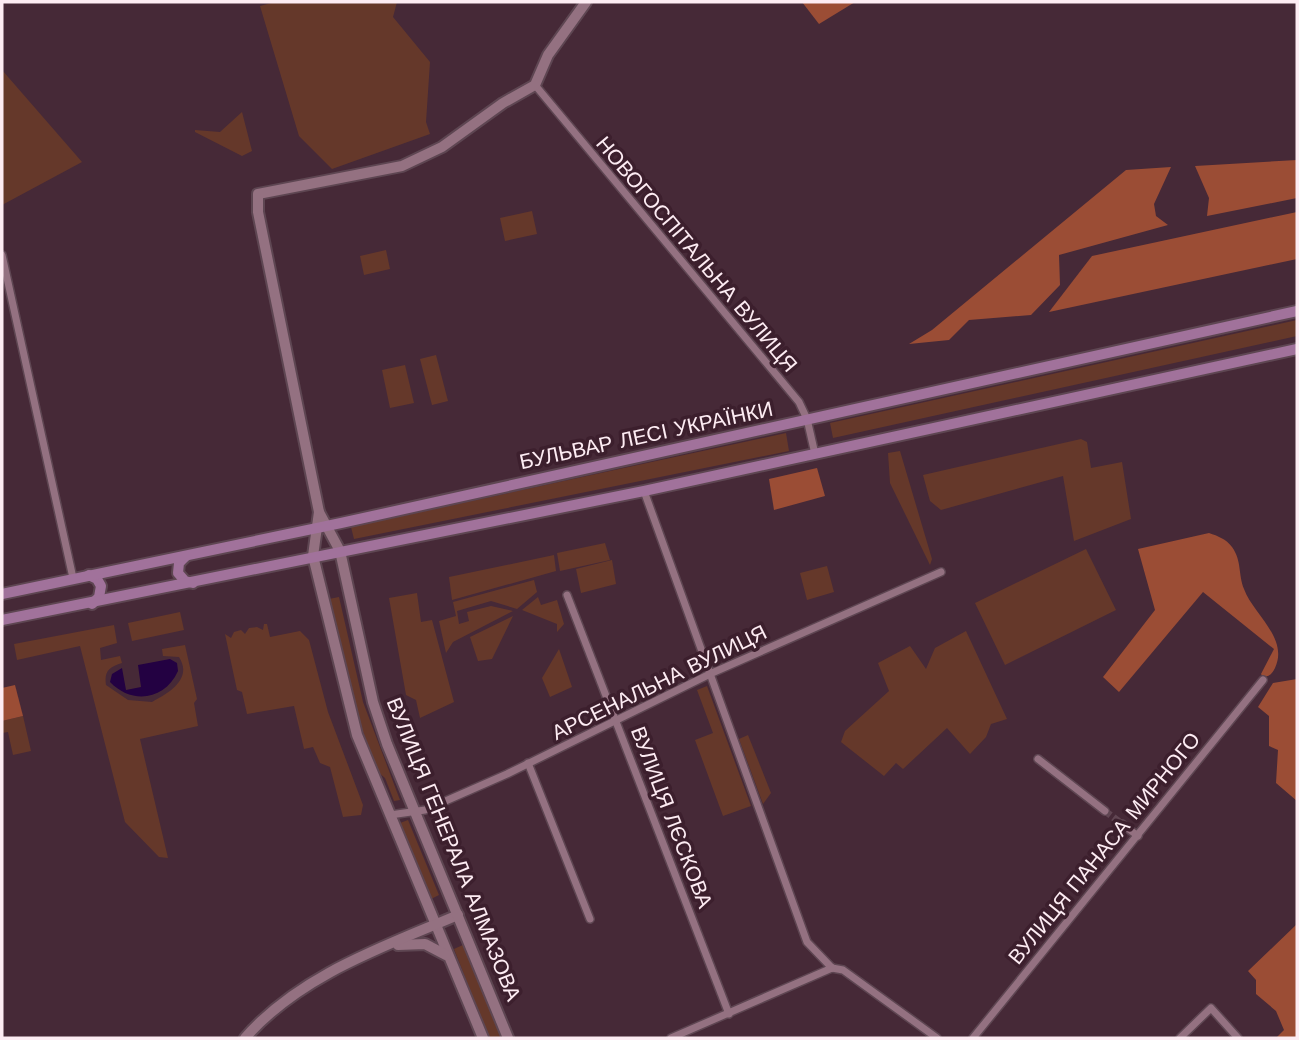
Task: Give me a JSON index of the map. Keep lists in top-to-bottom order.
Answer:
{
  "streets": {
    "main road": ["БУЛЬВАР ЛЕСІ УКРАЇНКИ", "ВУЛИЦЯ ГЕНЕРАЛА АЛМАЗОВА"],
    "street": [
      "НОВОГОСПІТАЛЬНА ВУЛИЦЯ",
      "АРСЕНАЛЬНА ВУЛИЦЯ",
      "ВУЛИЦЯ ЛЄСКОВА",
      "ВУЛИЦЯ ПАНАСА МИРНОГО"
    ]
  },
  "crossings": [
    ["НОВОГОСПІТАЛЬНА ВУЛИЦЯ", "БУЛЬВАР ЛЕСІ УКРАЇНКИ"],
    ["БУЛЬВАР ЛЕСІ УКРАЇНКИ", "ВУЛИЦЯ ГЕНЕРАЛА АЛМАЗОВА"],
    ["АРСЕНАЛЬНА ВУЛИЦЯ", "ВУЛИЦЯ ЛЄСКОВА"],
    ["АРСЕНАЛЬНА ВУЛИЦЯ", "ВУЛИЦЯ ГЕНЕРАЛА АЛМАЗОВА"]
  ]
}
